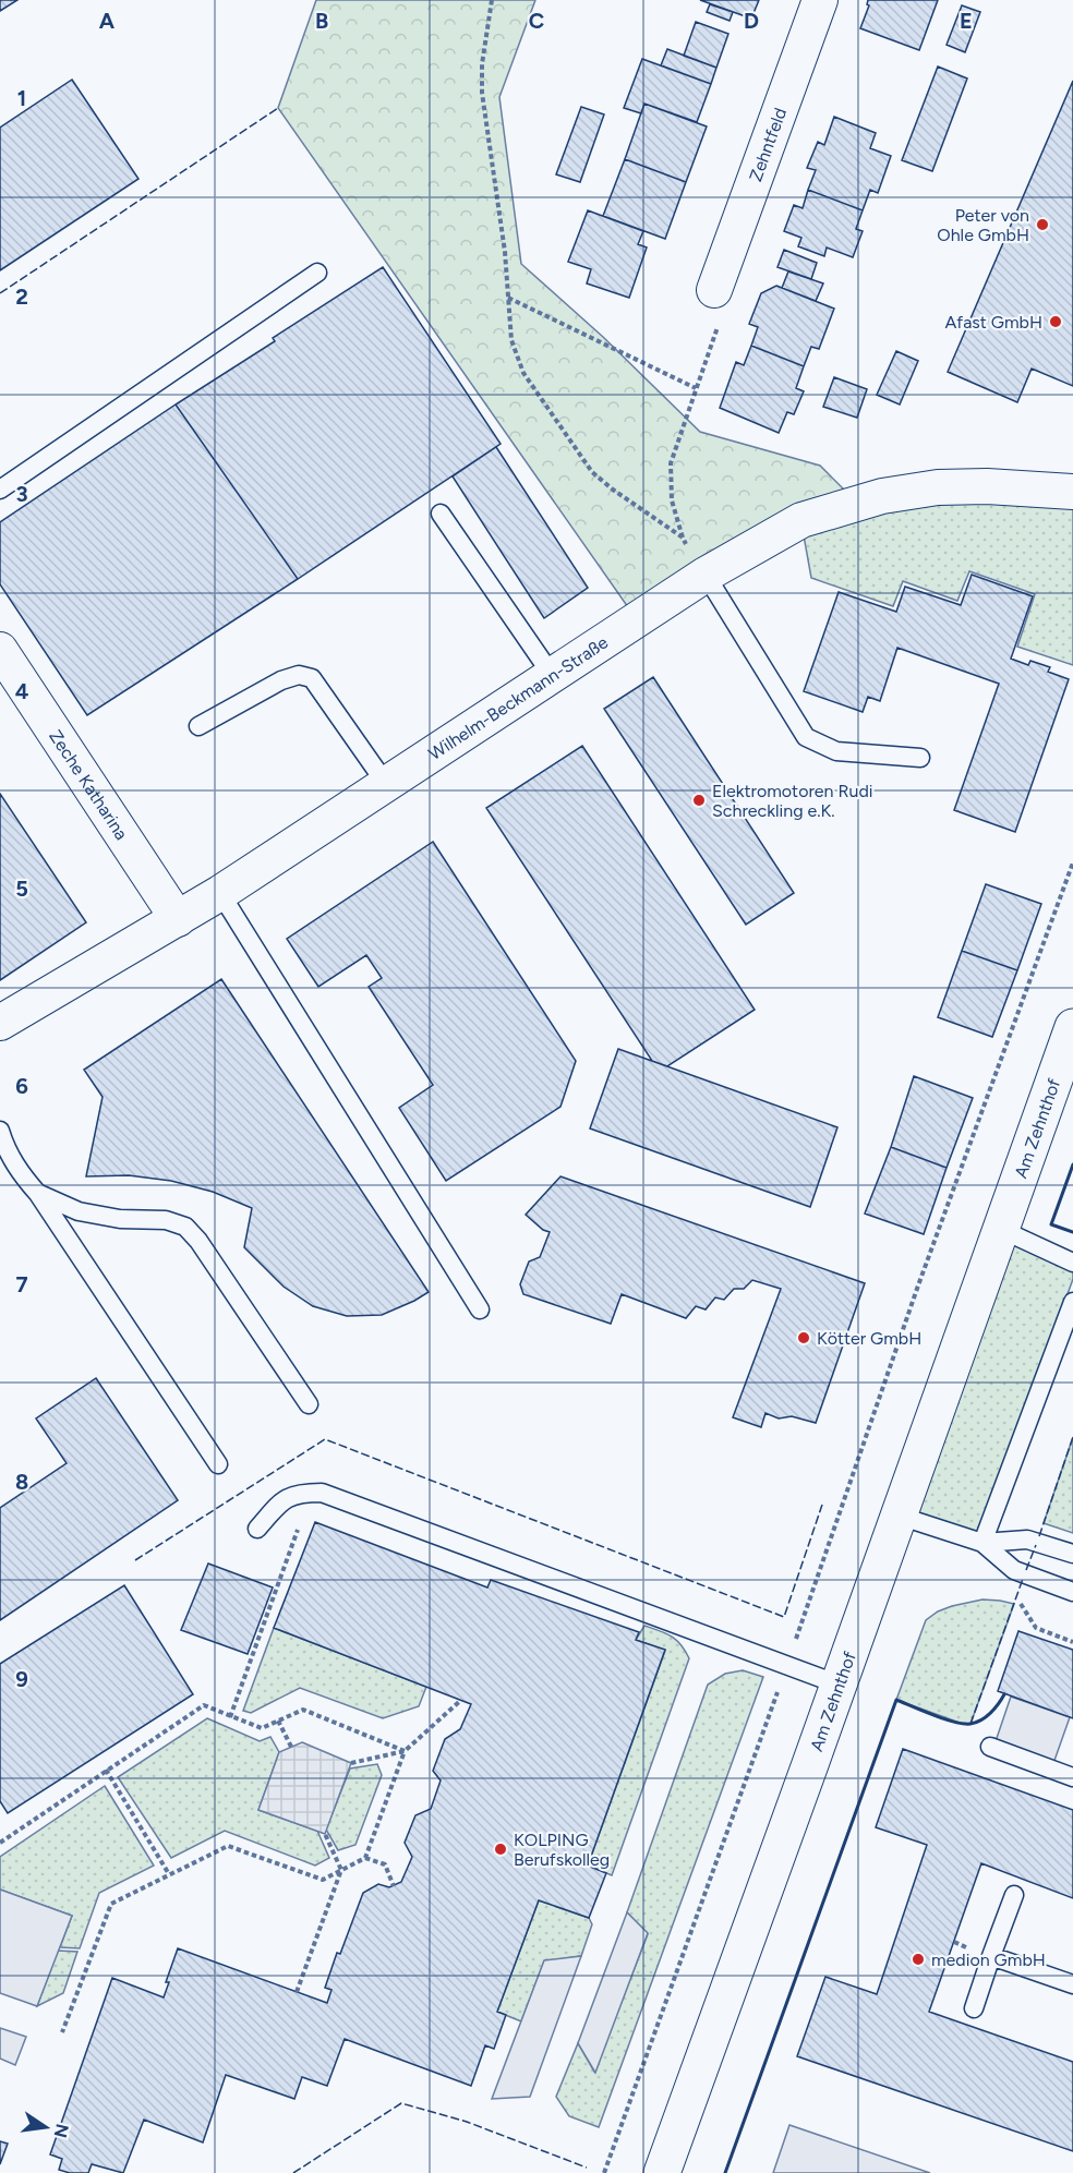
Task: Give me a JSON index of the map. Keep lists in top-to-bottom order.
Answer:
{
  "streets": {
    "main road": ["Am Zehnthof"],
    "street": ["Zehntfeld", "Wilhelm-Beckmann-Straße", "Zeche Katharina"]
  },
  "crossings": [
    ["Wilhelm-Beckmann-Straße", "Zeche Katharina"]
  ],
  "places": [
    "Peter von Ohle GmbH",
    "Afast GmbH",
    "Elektromotoren Rudi Schreckling e.K.",
    "Kötter GmbH",
    "KOLPING Berufskolleg",
    "medion GmbH"
  ],
  "north": "right",
  "grid": {
    "columns": [
      "A",
      "B",
      "C",
      "D",
      "E"
    ],
    "rows": [
      "1",
      "2",
      "3",
      "4",
      "5",
      "6",
      "7",
      "8",
      "9"
    ]
  }
}
